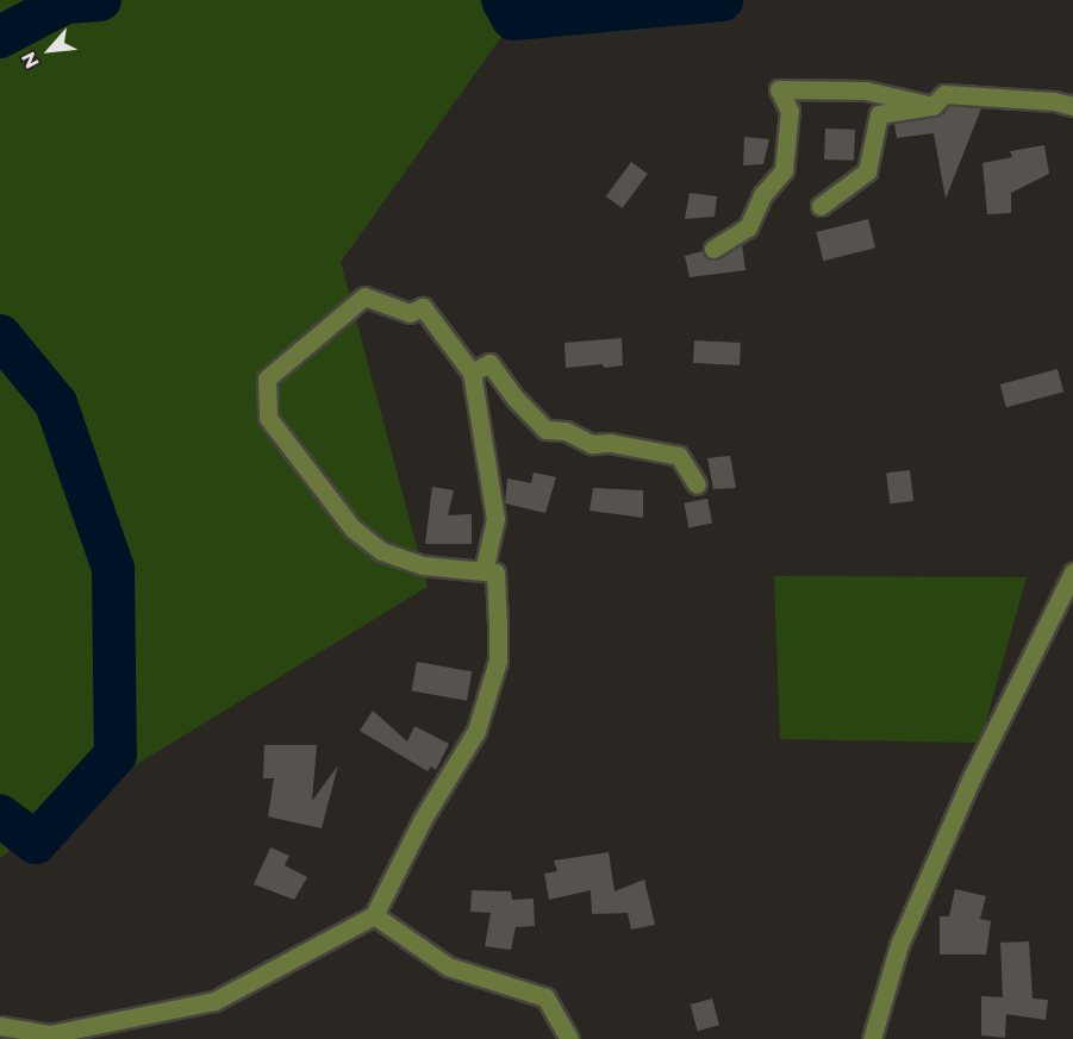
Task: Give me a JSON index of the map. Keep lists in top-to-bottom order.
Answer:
{
  "north": "bottom left"
}
